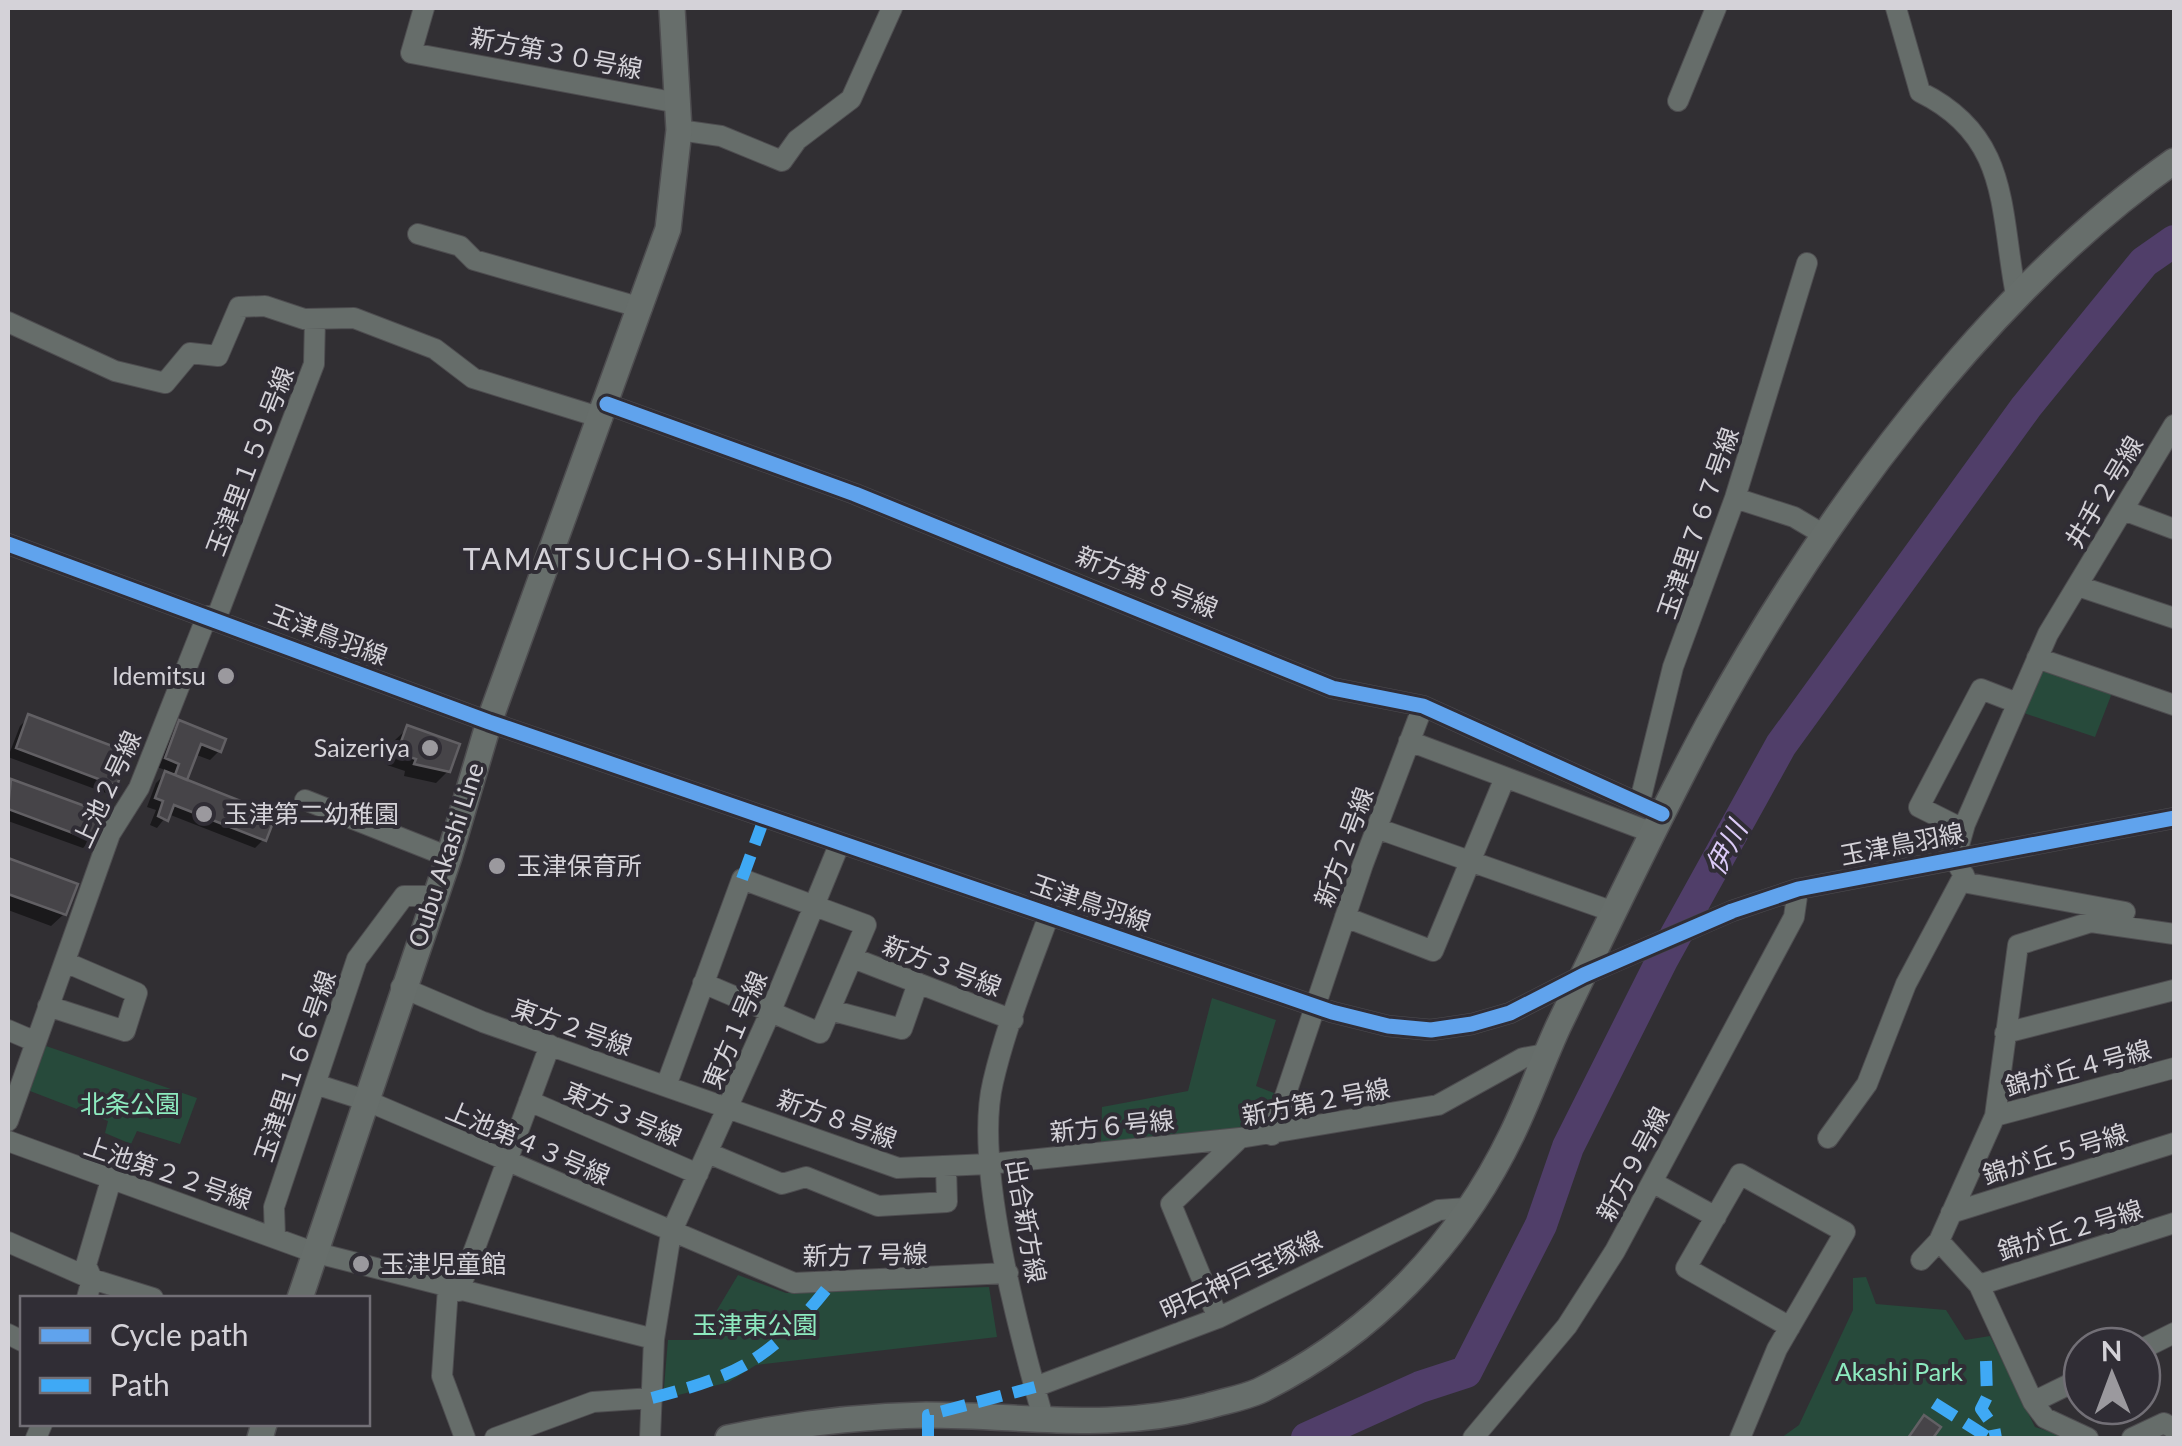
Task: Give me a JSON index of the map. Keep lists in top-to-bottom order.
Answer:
{
  "streets": {
    "main road": ["Oubu Akashi Line"],
    "street": [
      "新方第３０号線",
      "玉津里１５９号線",
      "井手２号線",
      "玉津里７６７号線",
      "新方第８号線",
      "玉津鳥羽線",
      "上池２号線",
      "新方２号線",
      "新方３号線",
      "東方２号線",
      "東方１号線",
      "玉津里１６６号線",
      "錦が丘４号線",
      "新方第２号線",
      "東方３号線",
      "新方８号線",
      "新方６号線",
      "上池第４３号線",
      "錦が丘５号線",
      "新方９号線",
      "上池第２２号線",
      "出合新方線",
      "錦が丘２号線",
      "新方７号線",
      "明石神戸宝塚線"
    ]
  },
  "crossings": [
    ["新方第３０号線", "Oubu Akashi Line"],
    ["玉津里１５９号線", "新方第８号線"],
    ["玉津里１５９号線", "玉津鳥羽線"],
    ["玉津里１５９号線", "上池２号線"],
    ["井手２号線", "玉津鳥羽線"],
    ["玉津里７６７号線", "新方第８号線"],
    ["新方第８号線", "新方２号線"],
    ["新方第８号線", "Oubu Akashi Line"],
    ["玉津鳥羽線", "上池２号線"],
    ["玉津鳥羽線", "新方２号線"],
    ["玉津鳥羽線", "Oubu Akashi Line"],
    ["玉津鳥羽線", "東方１号線"],
    ["玉津鳥羽線", "新方９号線"],
    ["玉津鳥羽線", "出合新方線"],
    ["新方２号線", "新方第２号線"],
    ["Oubu Akashi Line", "東方２号線"],
    ["Oubu Akashi Line", "玉津里１６６号線"],
    ["Oubu Akashi Line", "上池第４３号線"],
    ["Oubu Akashi Line", "上池第２２号線"],
    ["新方３号線", "出合新方線"],
    ["東方２号線", "東方１号線"],
    ["東方２号線", "新方８号線"],
    ["東方１号線", "東方３号線"],
    ["東方１号線", "新方８号線"],
    ["東方１号線", "上池第４３号線"],
    ["東方１号線", "上池第２２号線"],
    ["東方１号線", "新方７号線"],
    ["玉津里１６６号線", "上池第４３号線"],
    ["玉津里１６６号線", "上池第２２号線"],
    ["新方第２号線", "新方６号線"],
    ["新方第２号線", "明石神戸宝塚線"],
    ["新方８号線", "新方６号線"],
    ["新方８号線", "出合新方線"],
    ["新方６号線", "出合新方線"],
    ["上池第４３号線", "新方７号線"],
    ["出合新方線", "新方７号線"],
    ["出合新方線", "明石神戸宝塚線"]
  ],
  "districts": ["TAMATSUCHO-SHINBO"],
  "water": ["伊川"],
  "parks": ["北条公園", "玉津東公園", "Akashi Park"],
  "places": [
    "Idemitsu",
    "Saizeriya",
    "玉津第二幼稚園",
    "玉津保育所",
    "玉津児童館"
  ],
  "legend": ["Cycle path", "Path"],
  "north": "top"
}
